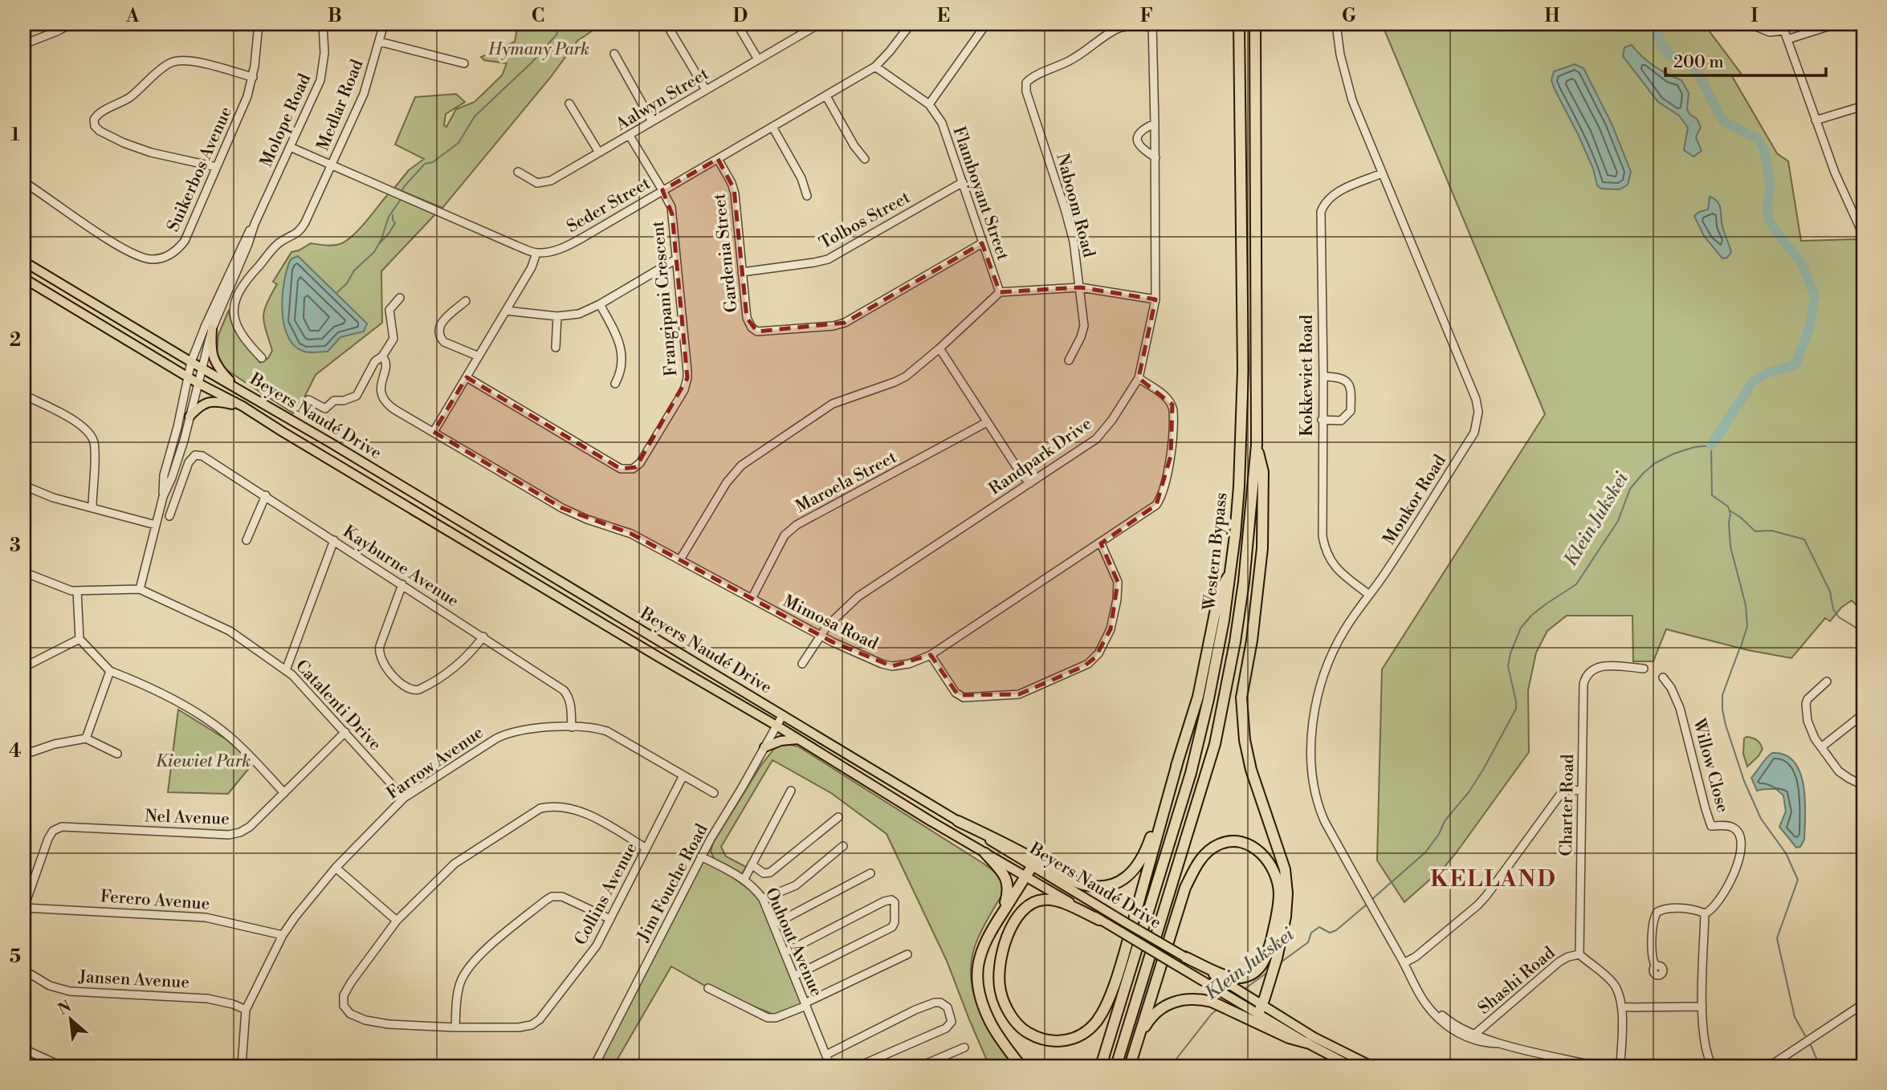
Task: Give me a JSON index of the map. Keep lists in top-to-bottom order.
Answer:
{
  "streets": {
    "highway": ["Western Bypass"],
    "main road": ["Beyers Naudé Drive"],
    "street": [
      "Aalwyn Street",
      "Medlar Road",
      "Molope Road",
      "Suikerbos Avenue",
      "Flamboyant Street",
      "Seder Street",
      "Naboom Road",
      "Tolbos Street",
      "Gardenia Street",
      "Frangipani Crescent",
      "Kokkewiet Road",
      "Randpark Drive",
      "Maroela Street",
      "Monkor Road",
      "Kayburne Avenue",
      "Mimosa Road",
      "Catalenti Drive",
      "Farrow Avenue",
      "Willow Close",
      "Charter Road",
      "Nel Avenue",
      "Jim Fouche Road",
      "Collins Avenue",
      "Ferero Avenue",
      "Ouhout Avenue",
      "Jansen Avenue",
      "Shashi Road"
    ]
  },
  "crossings": [
    ["Aalwyn Street", "Frangipani Crescent"],
    ["Molope Road", "Beyers Naudé Drive"],
    ["Flamboyant Street", "Seder Street"],
    ["Flamboyant Street", "Tolbos Street"],
    ["Flamboyant Street", "Gardenia Street"],
    ["Seder Street", "Gardenia Street"],
    ["Seder Street", "Frangipani Crescent"],
    ["Naboom Road", "Randpark Drive"],
    ["Tolbos Street", "Gardenia Street"],
    ["Kokkewiet Road", "Monkor Road"],
    ["Beyers Naudé Drive", "Jim Fouche Road"],
    ["Randpark Drive", "Mimosa Road"],
    ["Maroela Street", "Mimosa Road"],
    ["Monkor Road", "Shashi Road"],
    ["Kayburne Avenue", "Farrow Avenue"],
    ["Catalenti Drive", "Farrow Avenue"],
    ["Catalenti Drive", "Nel Avenue"],
    ["Farrow Avenue", "Collins Avenue"],
    ["Farrow Avenue", "Ferero Avenue"],
    ["Farrow Avenue", "Jansen Avenue"],
    ["Charter Road", "Shashi Road"],
    ["Nel Avenue", "Ferero Avenue"],
    ["Jim Fouche Road", "Ouhout Avenue"]
  ],
  "districts": ["KELLAND"],
  "water": ["Klein Jukskei"],
  "parks": ["Hymany Park", "Kiewiet Park"],
  "scale_bar": "200 m",
  "north": "top left",
  "grid": {
    "columns": [
      "A",
      "B",
      "C",
      "D",
      "E",
      "F",
      "G",
      "H",
      "I"
    ],
    "rows": [
      "1",
      "2",
      "3",
      "4",
      "5"
    ]
  }
}
